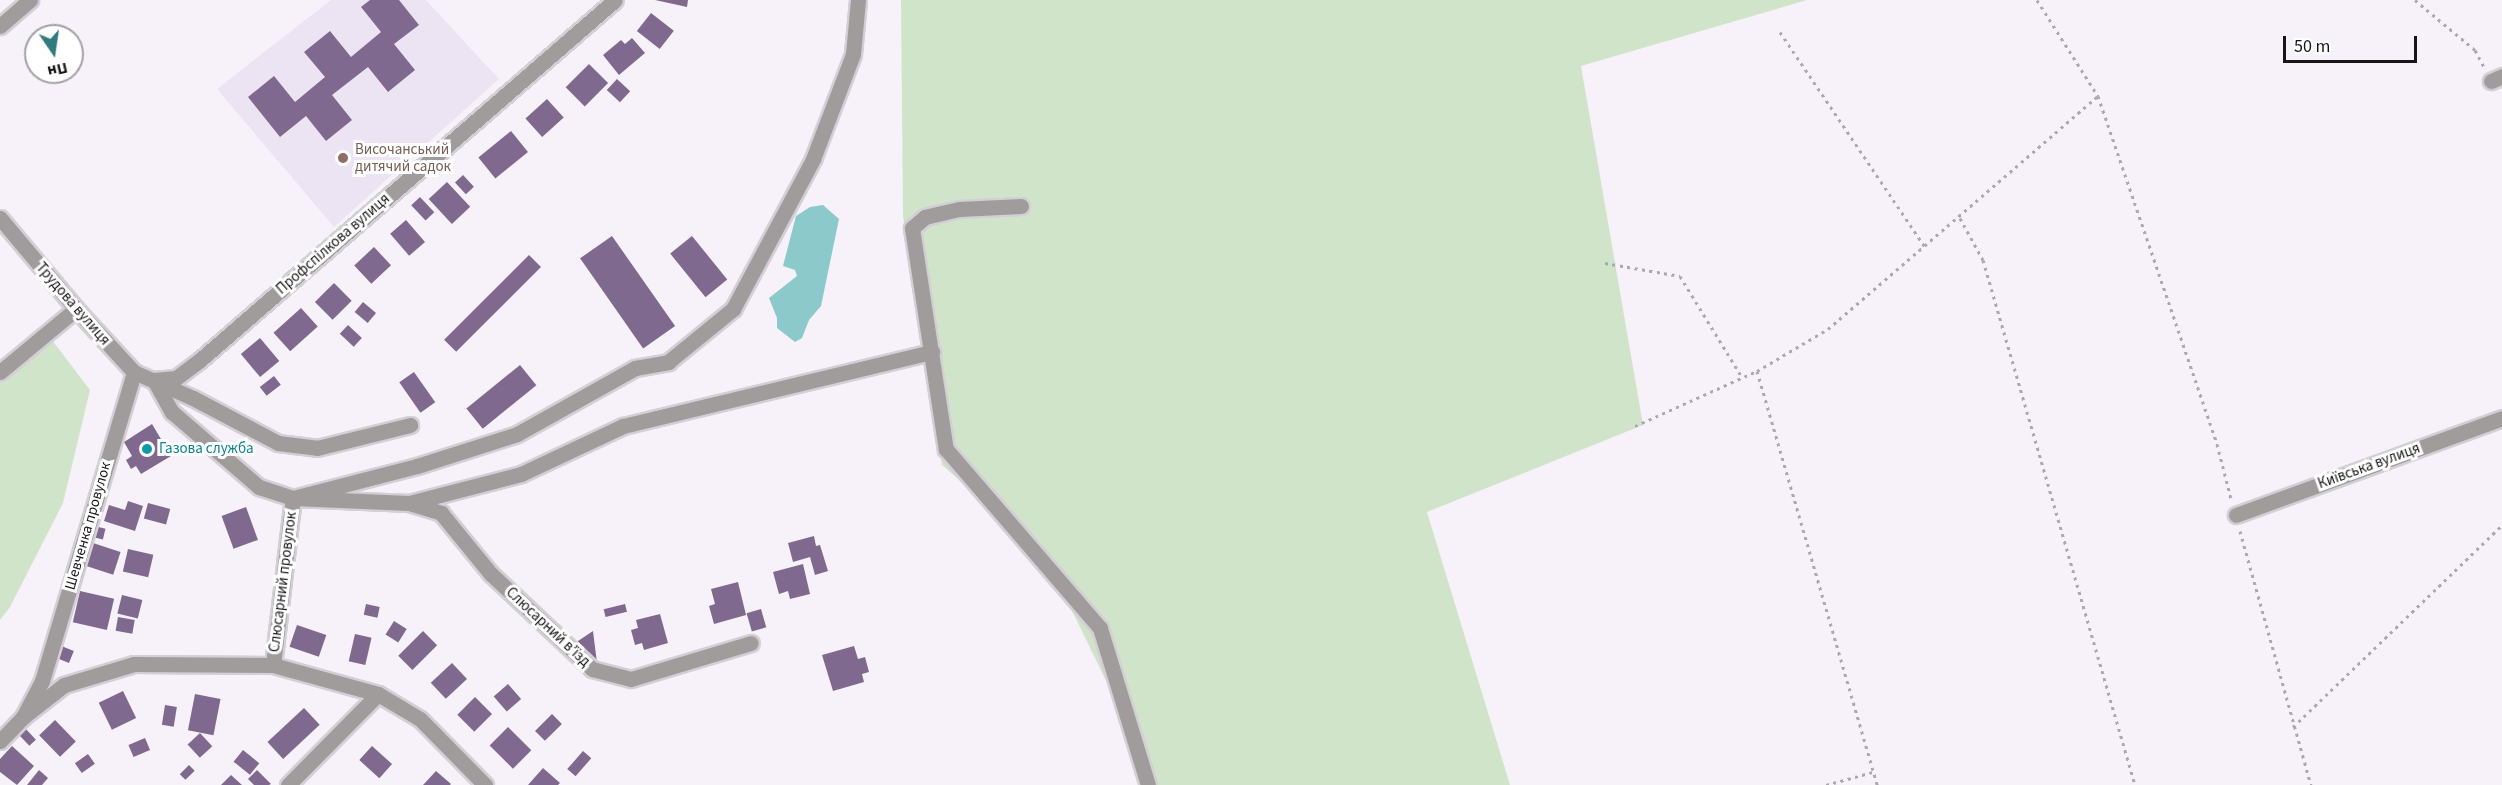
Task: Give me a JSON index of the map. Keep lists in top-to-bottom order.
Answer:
{
  "streets": {
    "street": [
      "Профспілкова вулиця",
      "Трудова вулиця",
      "Київська вулиця",
      "Шевченка провулок",
      "Слюсарний провулок",
      "Слюсарний в’їзд"
    ]
  },
  "crossings": [
    ["Профспілкова вулиця", "Трудова вулиця"],
    ["Трудова вулиця", "Шевченка провулок"],
    ["Шевченка провулок", "Слюсарний провулок"]
  ],
  "places": ["Височанський дитячий садок", "Газова служба"],
  "scale_bar": "50 m",
  "north": "bottom"
}
